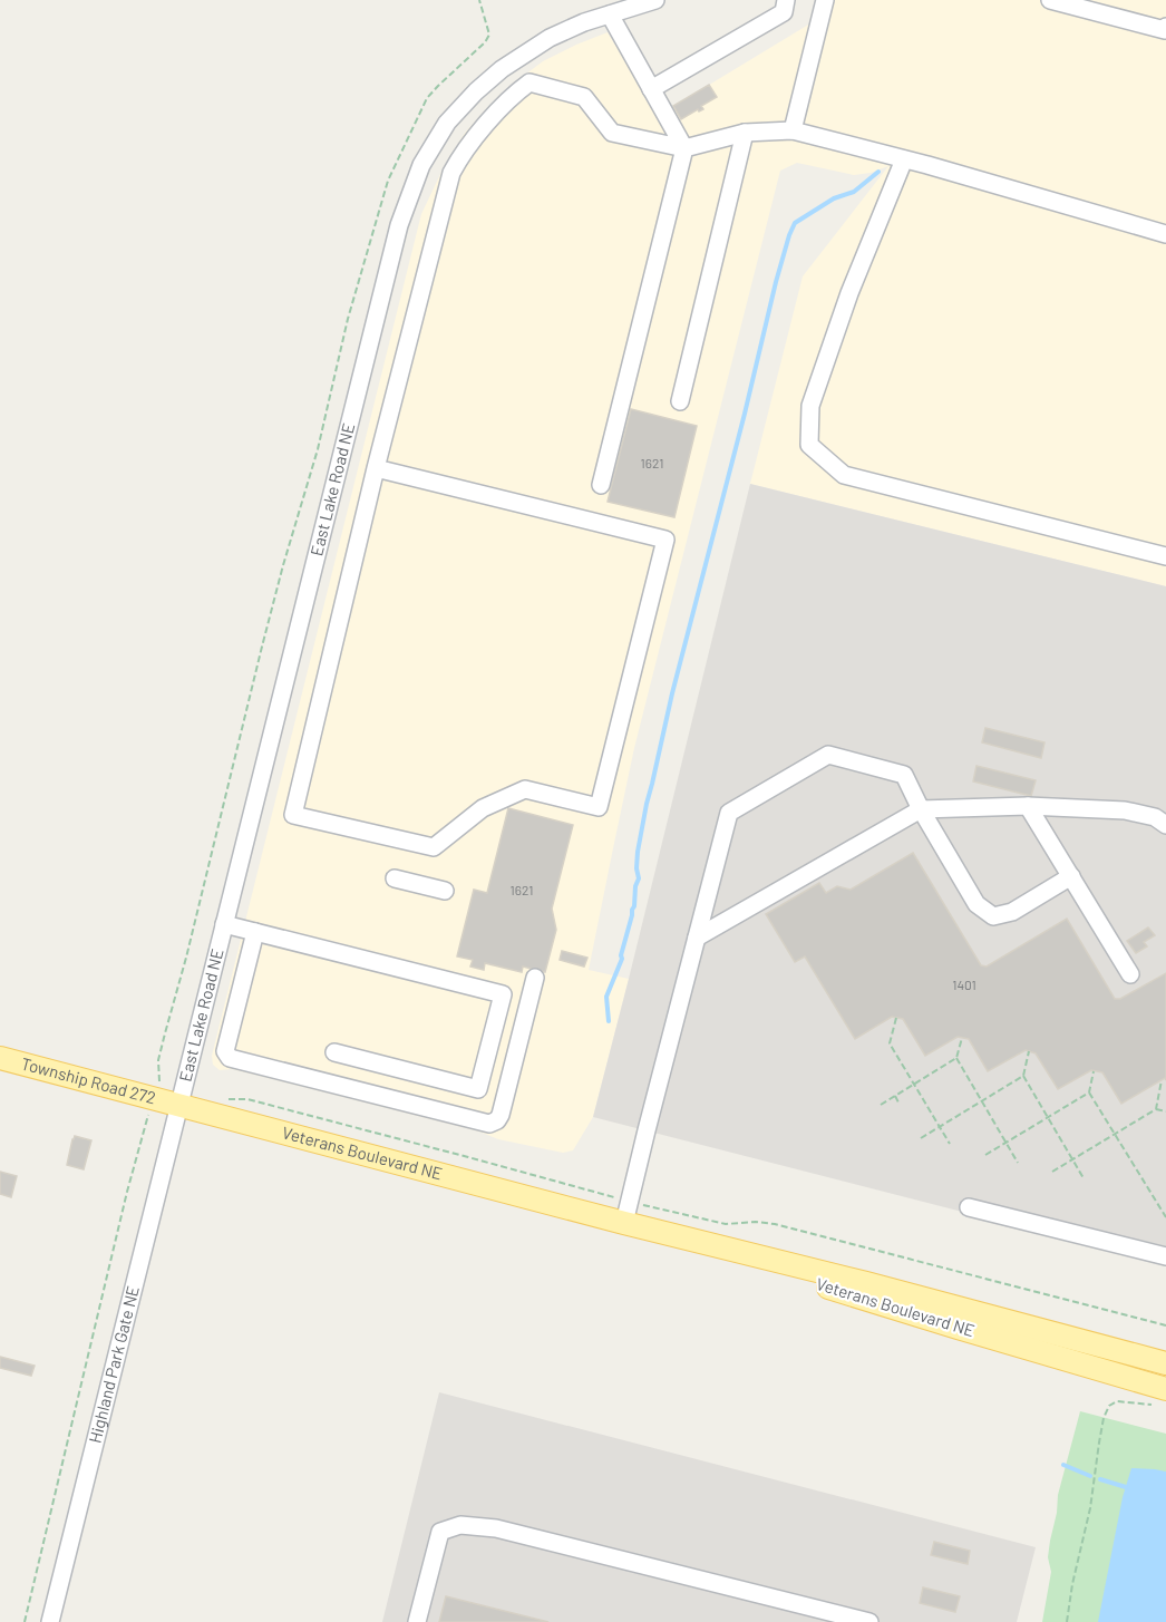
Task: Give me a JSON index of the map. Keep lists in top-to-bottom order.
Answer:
{
  "streets": {
    "main road": ["Township Road 272", "Veterans Boulevard NE"],
    "street": ["East Lake Road NE", "Highland Park Gate NE"]
  },
  "crossings": [
    ["East Lake Road NE", "Township Road 272"],
    ["East Lake Road NE", "Veterans Boulevard NE"],
    ["East Lake Road NE", "Highland Park Gate NE"],
    ["Township Road 272", "Veterans Boulevard NE"],
    ["Township Road 272", "Highland Park Gate NE"],
    ["Veterans Boulevard NE", "Highland Park Gate NE"]
  ],
  "house_numbers": ["1621", "1621", "1401"]
}
